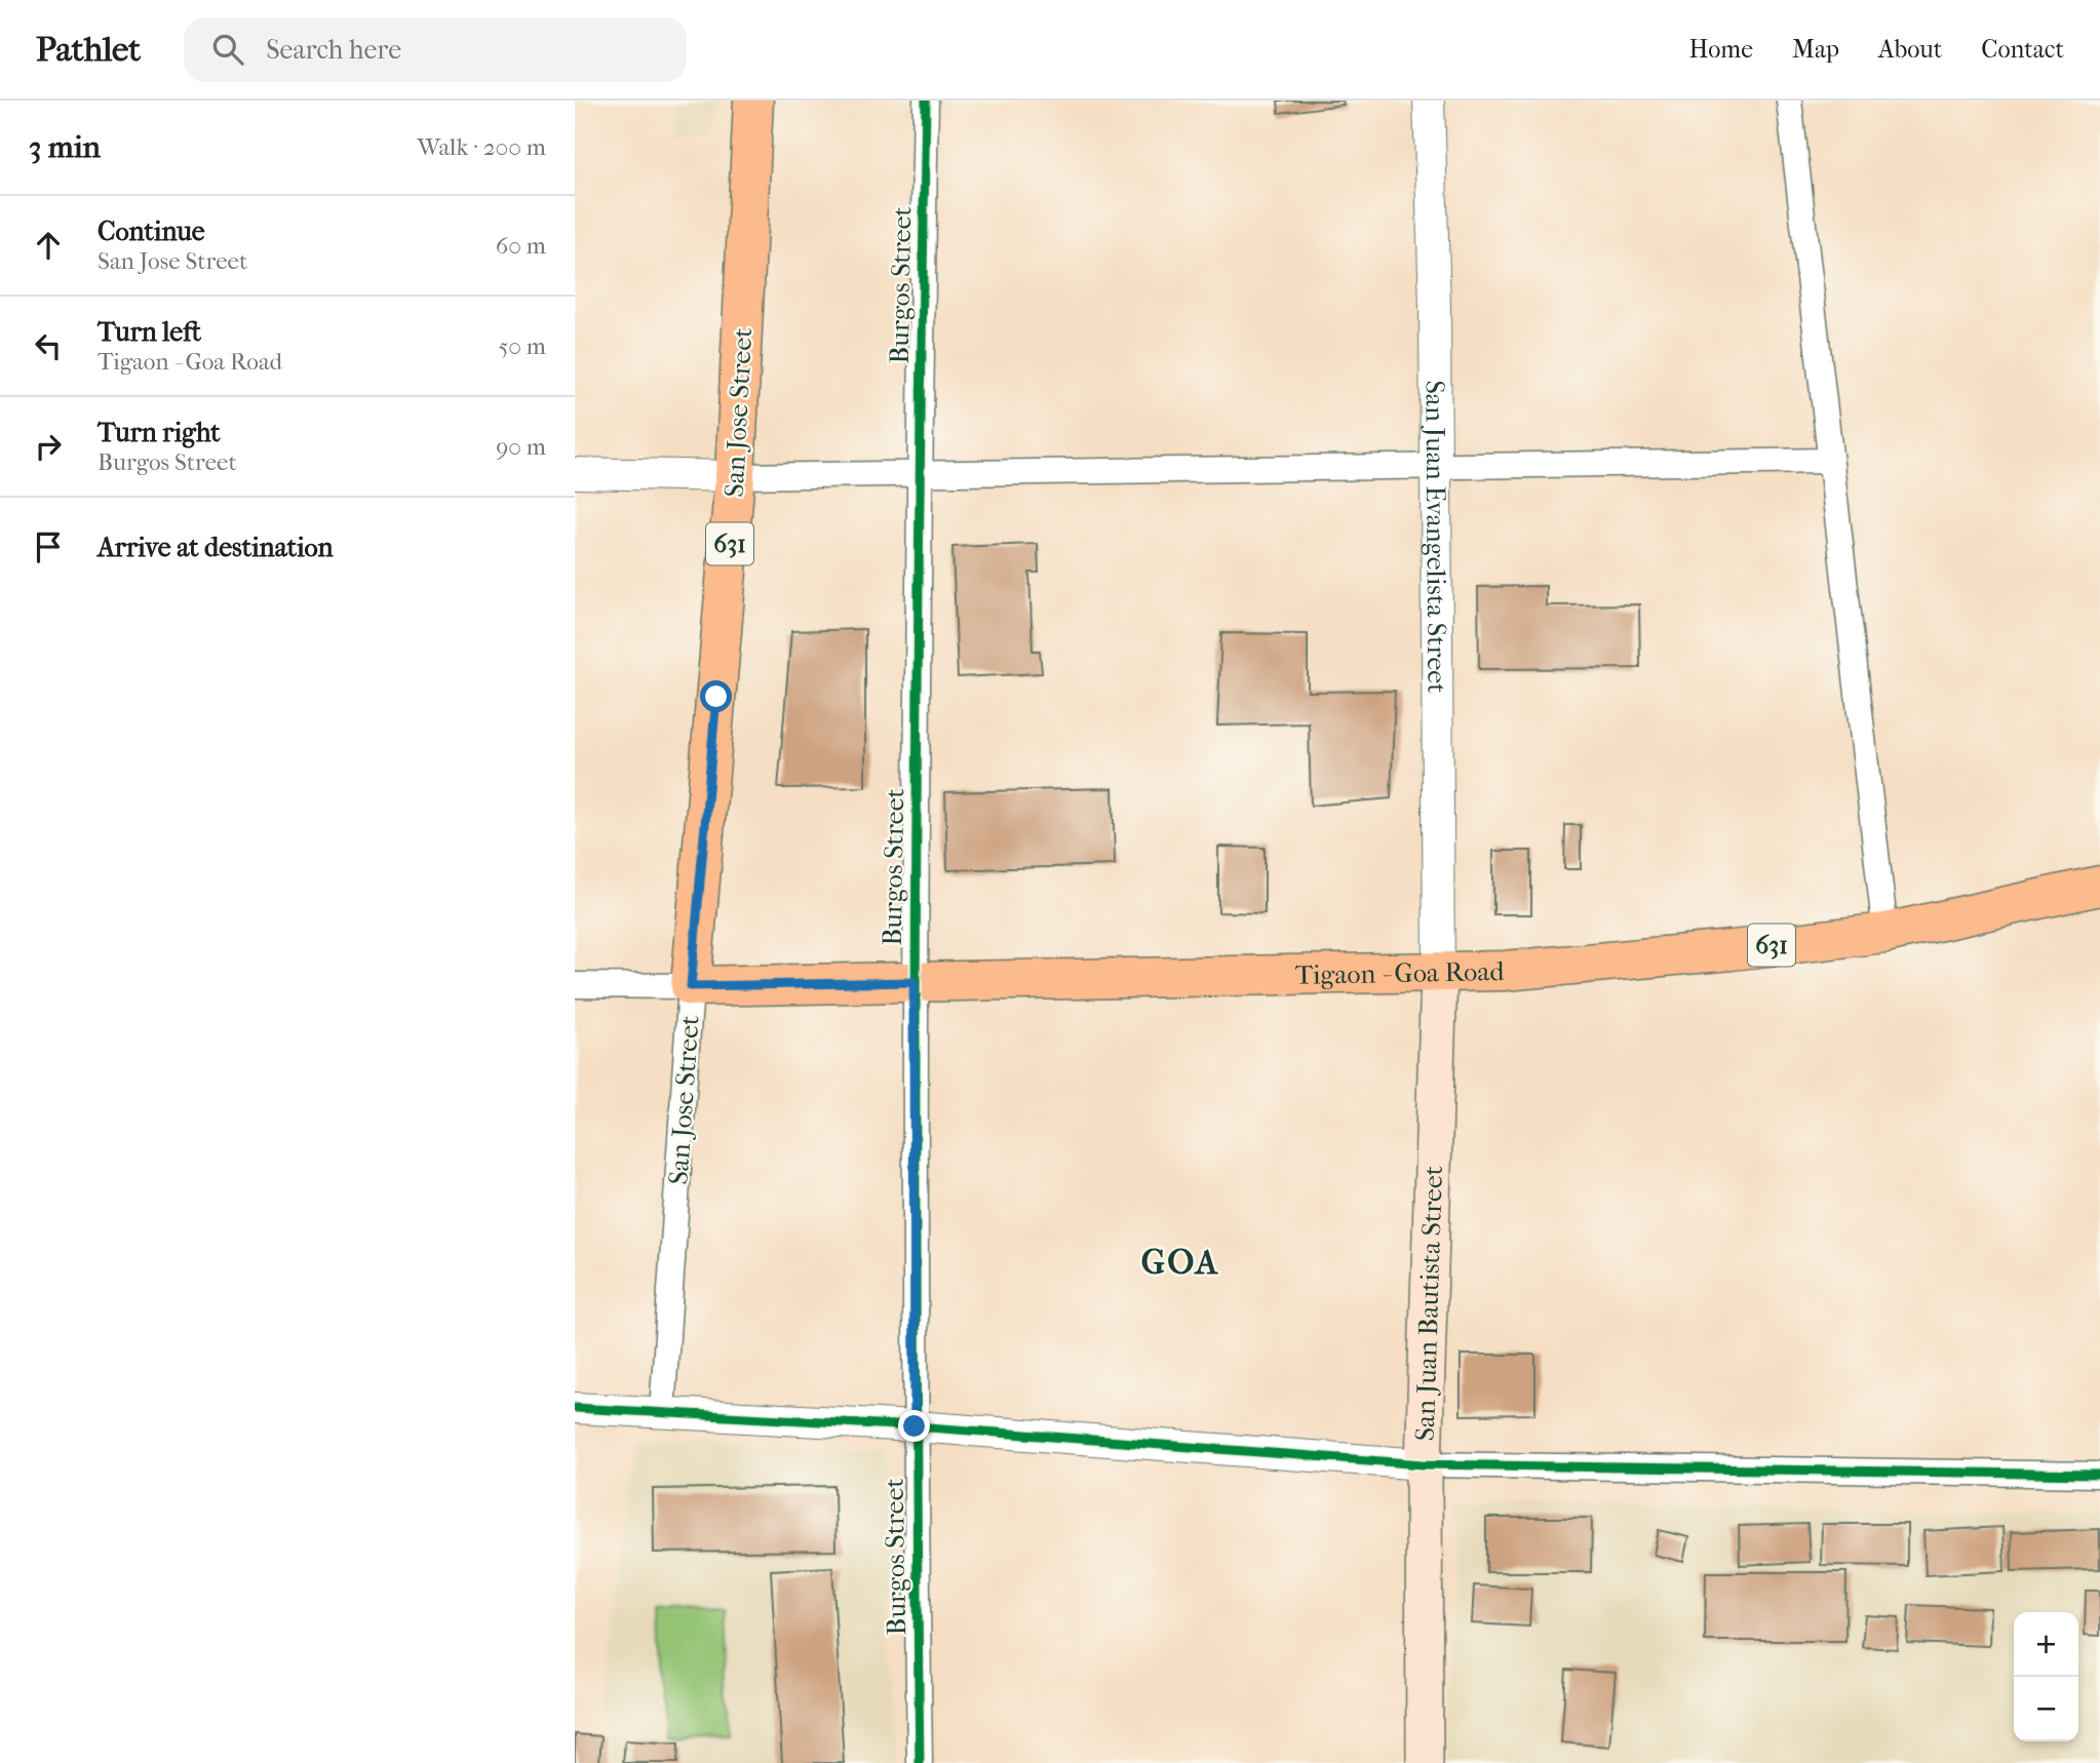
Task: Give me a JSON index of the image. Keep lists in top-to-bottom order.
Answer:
{
  "streets": {
    "main road": [
      "San Jose Street",
      "631",
      "Tigaon - Goa Road",
      "San Juan Bautista Street"
    ],
    "street": ["Burgos Street", "San Juan Evangelista Street"]
  },
  "crossings": [
    ["Burgos Street", "Tigaon - Goa Road"],
    ["San Jose Street", "Tigaon - Goa Road"],
    ["San Juan Evangelista Street", "Tigaon - Goa Road"],
    ["San Juan Evangelista Street", "San Juan Bautista Street"],
    ["Tigaon - Goa Road", "San Juan Bautista Street"]
  ],
  "districts": ["GOA"],
  "page": {
    "header": "Pathlet",
    "search": "Search here",
    "nav": [
      "Home",
      "Map",
      "About",
      "Contact"
    ],
    "heading": ["3 min", "Walk · 200 m"],
    "list": [
      ["Continue", "San Jose Street", "60 m"],
      ["Turn left", "Tigaon - Goa Road", "50 m"],
      ["Turn right", "Burgos Street", "90 m"],
      "Arrive at destination"
    ],
    "map_buttons": ["+", "−"]
  }
}
